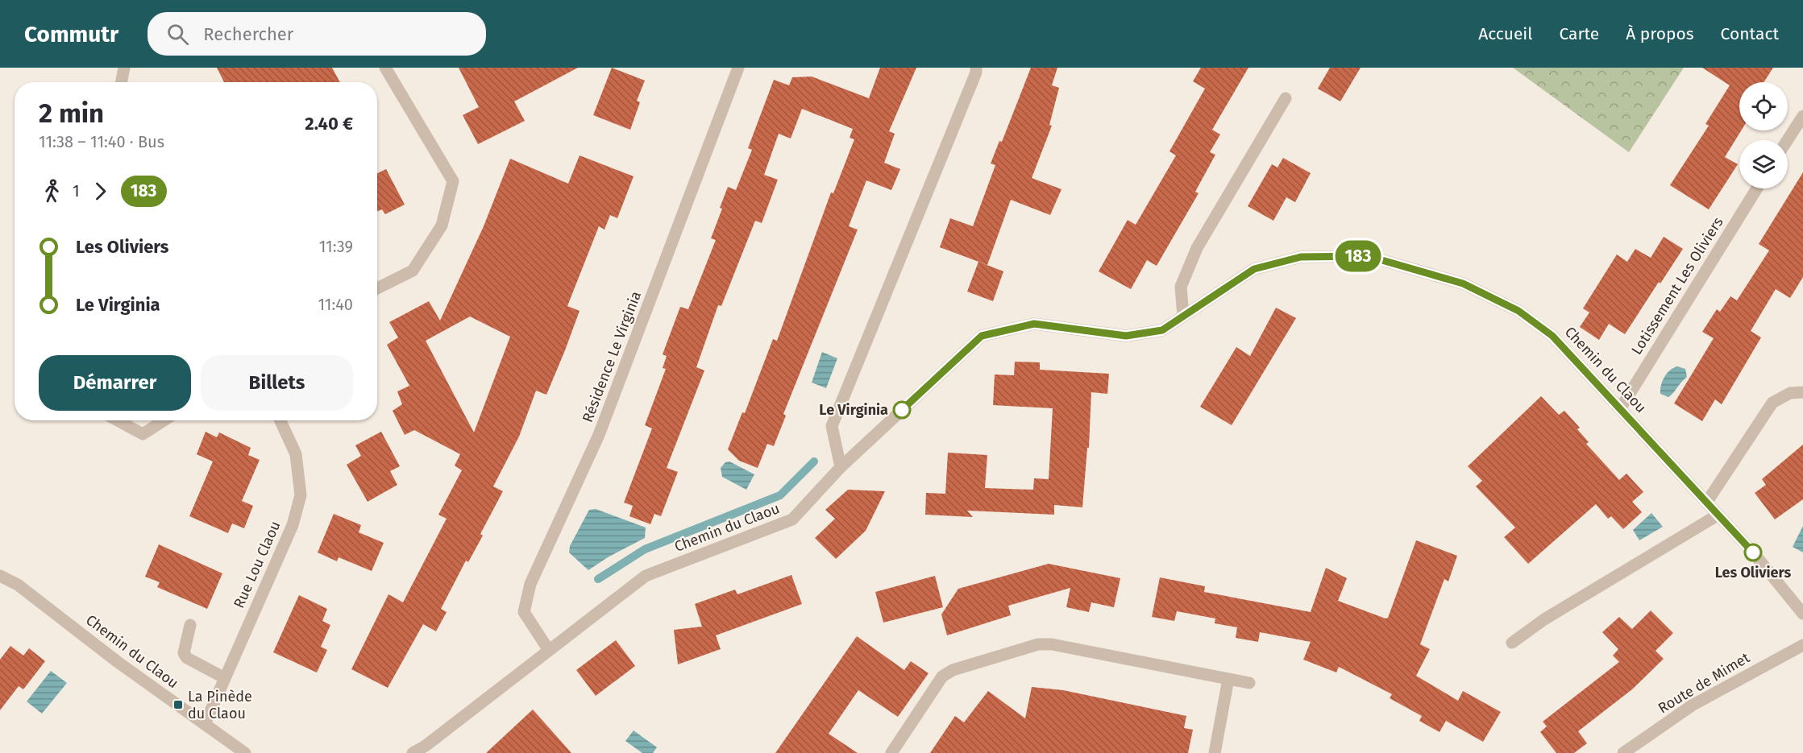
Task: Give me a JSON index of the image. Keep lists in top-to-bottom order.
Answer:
{
  "streets": {
    "street": [
      "Lotissement Les Oliviers",
      "Résidence Le Virginia",
      "Chemin du Claou",
      "Rue Lou Claou",
      "Route de Mimet"
    ]
  },
  "crossings": [
    ["Lotissement Les Oliviers", "Chemin du Claou"],
    ["Résidence Le Virginia", "Chemin du Claou"],
    ["Chemin du Claou", "Rue Lou Claou"]
  ],
  "places": {
    "other": ["Le Virginia", "Les Oliviers"],
    "transit": ["La Pinède du Claou"]
  },
  "lines": ["bus line 183"],
  "page": {
    "header": "Commutr",
    "search": "Rechercher",
    "nav": [
      "Accueil",
      "Carte",
      "À propos",
      "Contact"
    ],
    "on_map": "183",
    "heading": ["2 min", "11:38 – 11:40 · Bus", "2.40 €"],
    "legs": ["1", "183"],
    "list": [
      {
        "name": "Les Oliviers",
        "value": "11:39"
      },
      {
        "name": "Le Virginia",
        "value": "11:40"
      }
    ],
    "buttons": ["Démarrer", "Billets"]
  }
}
